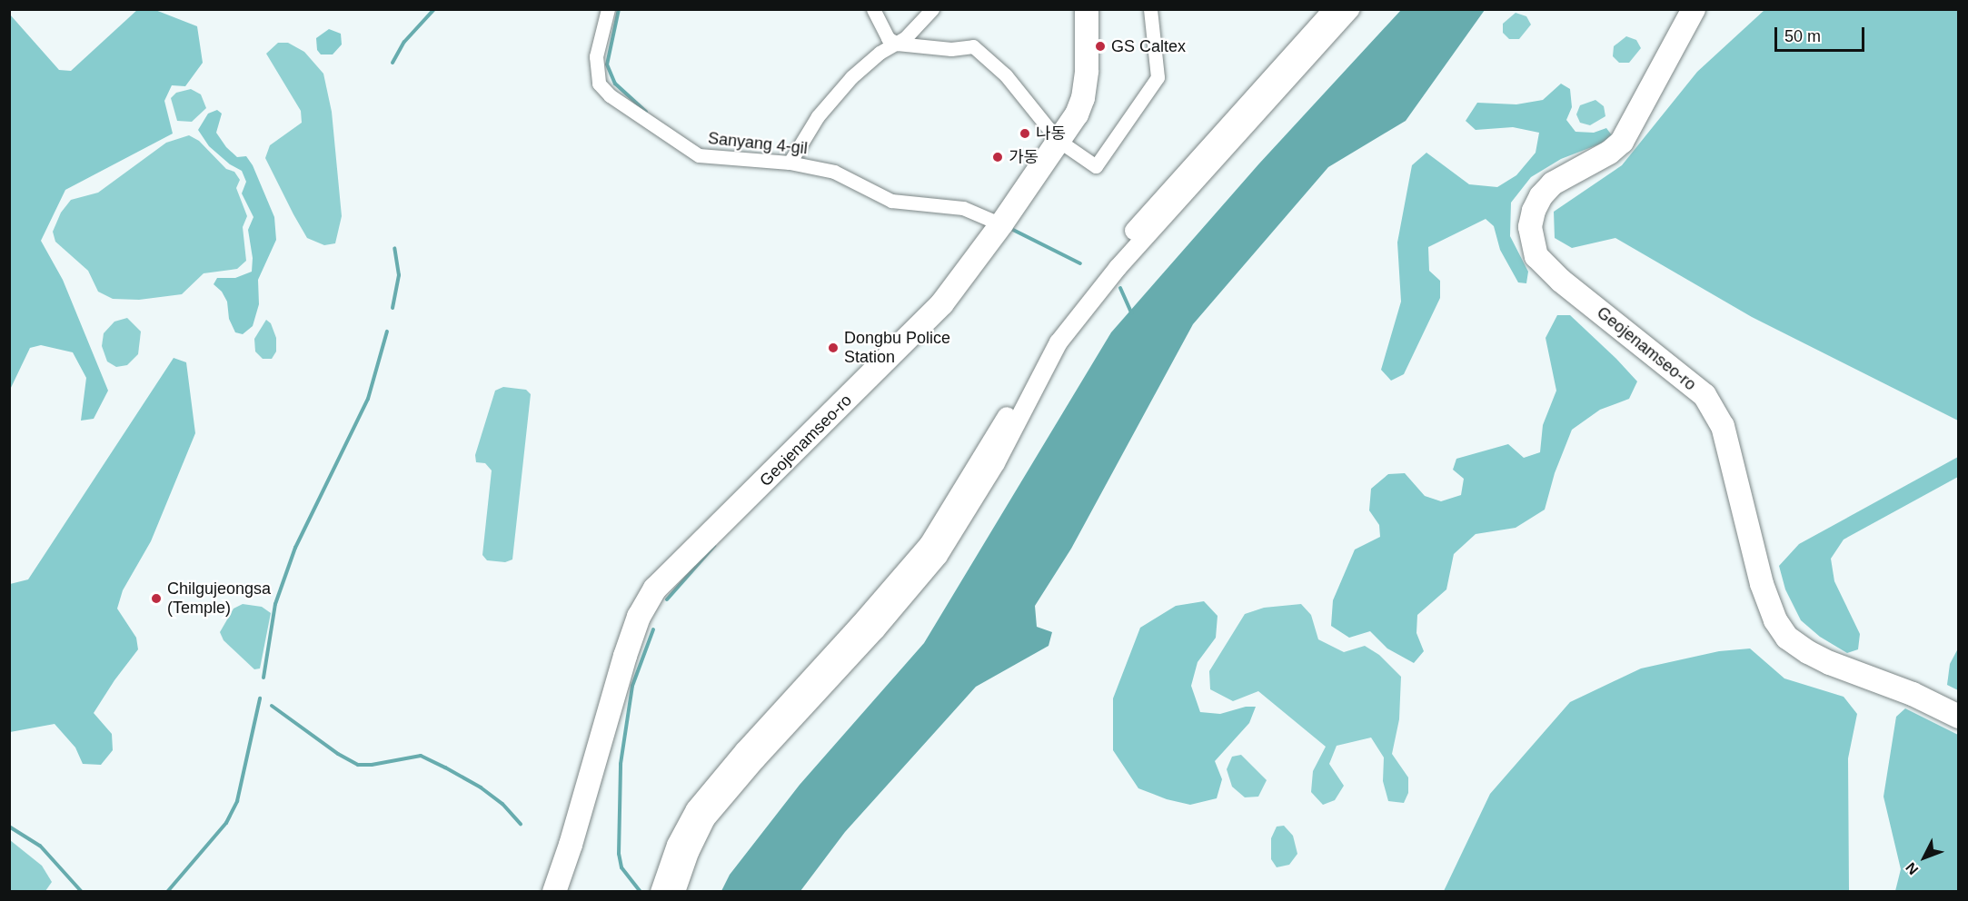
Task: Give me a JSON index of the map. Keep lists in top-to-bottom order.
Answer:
{
  "streets": {
    "main road": ["Geojenamseo-ro"],
    "street": ["Sanyang 4-gil"]
  },
  "crossings": [
    ["Sanyang 4-gil", "Geojenamseo-ro"]
  ],
  "places": [
    "GS Caltex",
    "나동",
    "가동",
    "Dongbu Police Station",
    "Chilgujeongsa (Temple)"
  ],
  "scale_bar": "50 m",
  "north": "bottom left"
}
